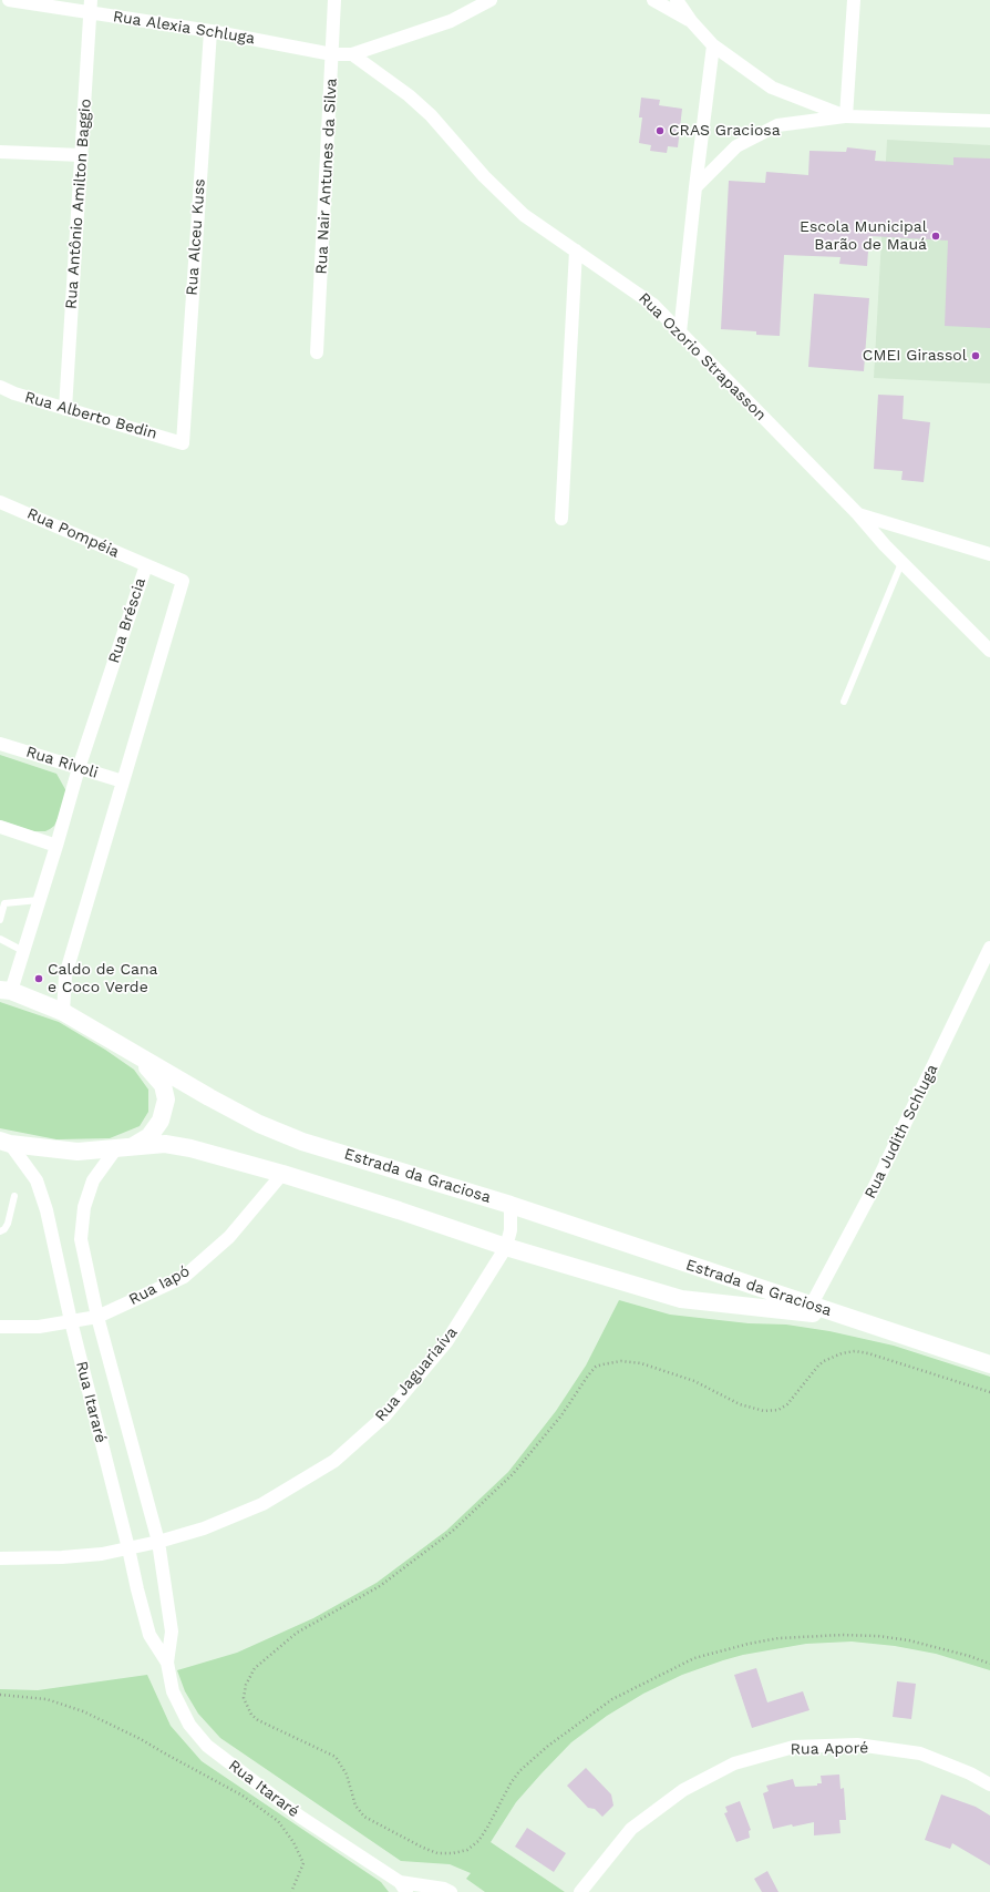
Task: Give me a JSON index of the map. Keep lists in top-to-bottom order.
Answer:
{
  "streets": {
    "main road": ["Estrada da Graciosa"],
    "street": [
      "Rua Alexia Schluga",
      "Rua Nair Antunes da Silva",
      "Rua Antônio Amilton Baggio",
      "Rua Alceu Kuss",
      "Rua Ozorio Strapasson",
      "Rua Alberto Bedin",
      "Rua Pompéia",
      "Rua Bréscia",
      "Rua Rivoli",
      "Rua Judith Schluga",
      "Rua Iapó",
      "Rua Jaguariaíva",
      "Rua Itararé",
      "Rua Aporé"
    ]
  },
  "crossings": [
    ["Rua Alexia Schluga", "Rua Nair Antunes da Silva"],
    ["Rua Alexia Schluga", "Rua Antônio Amilton Baggio"],
    ["Rua Alexia Schluga", "Rua Alceu Kuss"],
    ["Rua Alexia Schluga", "Rua Ozorio Strapasson"],
    ["Rua Antônio Amilton Baggio", "Rua Alberto Bedin"],
    ["Rua Alceu Kuss", "Rua Alberto Bedin"],
    ["Rua Pompéia", "Rua Bréscia"],
    ["Rua Bréscia", "Rua Rivoli"],
    ["Rua Bréscia", "Estrada da Graciosa"],
    ["Rua Judith Schluga", "Estrada da Graciosa"],
    ["Estrada da Graciosa", "Rua Iapó"],
    ["Estrada da Graciosa", "Rua Jaguariaíva"],
    ["Estrada da Graciosa", "Rua Itararé"],
    ["Rua Iapó", "Rua Itararé"],
    ["Rua Jaguariaíva", "Rua Itararé"]
  ],
  "places": [
    "CRAS Graciosa",
    "Escola Municipal Barão de Mauá",
    "CMEI Girassol",
    "Caldo de Cana e Coco Verde"
  ]
}
